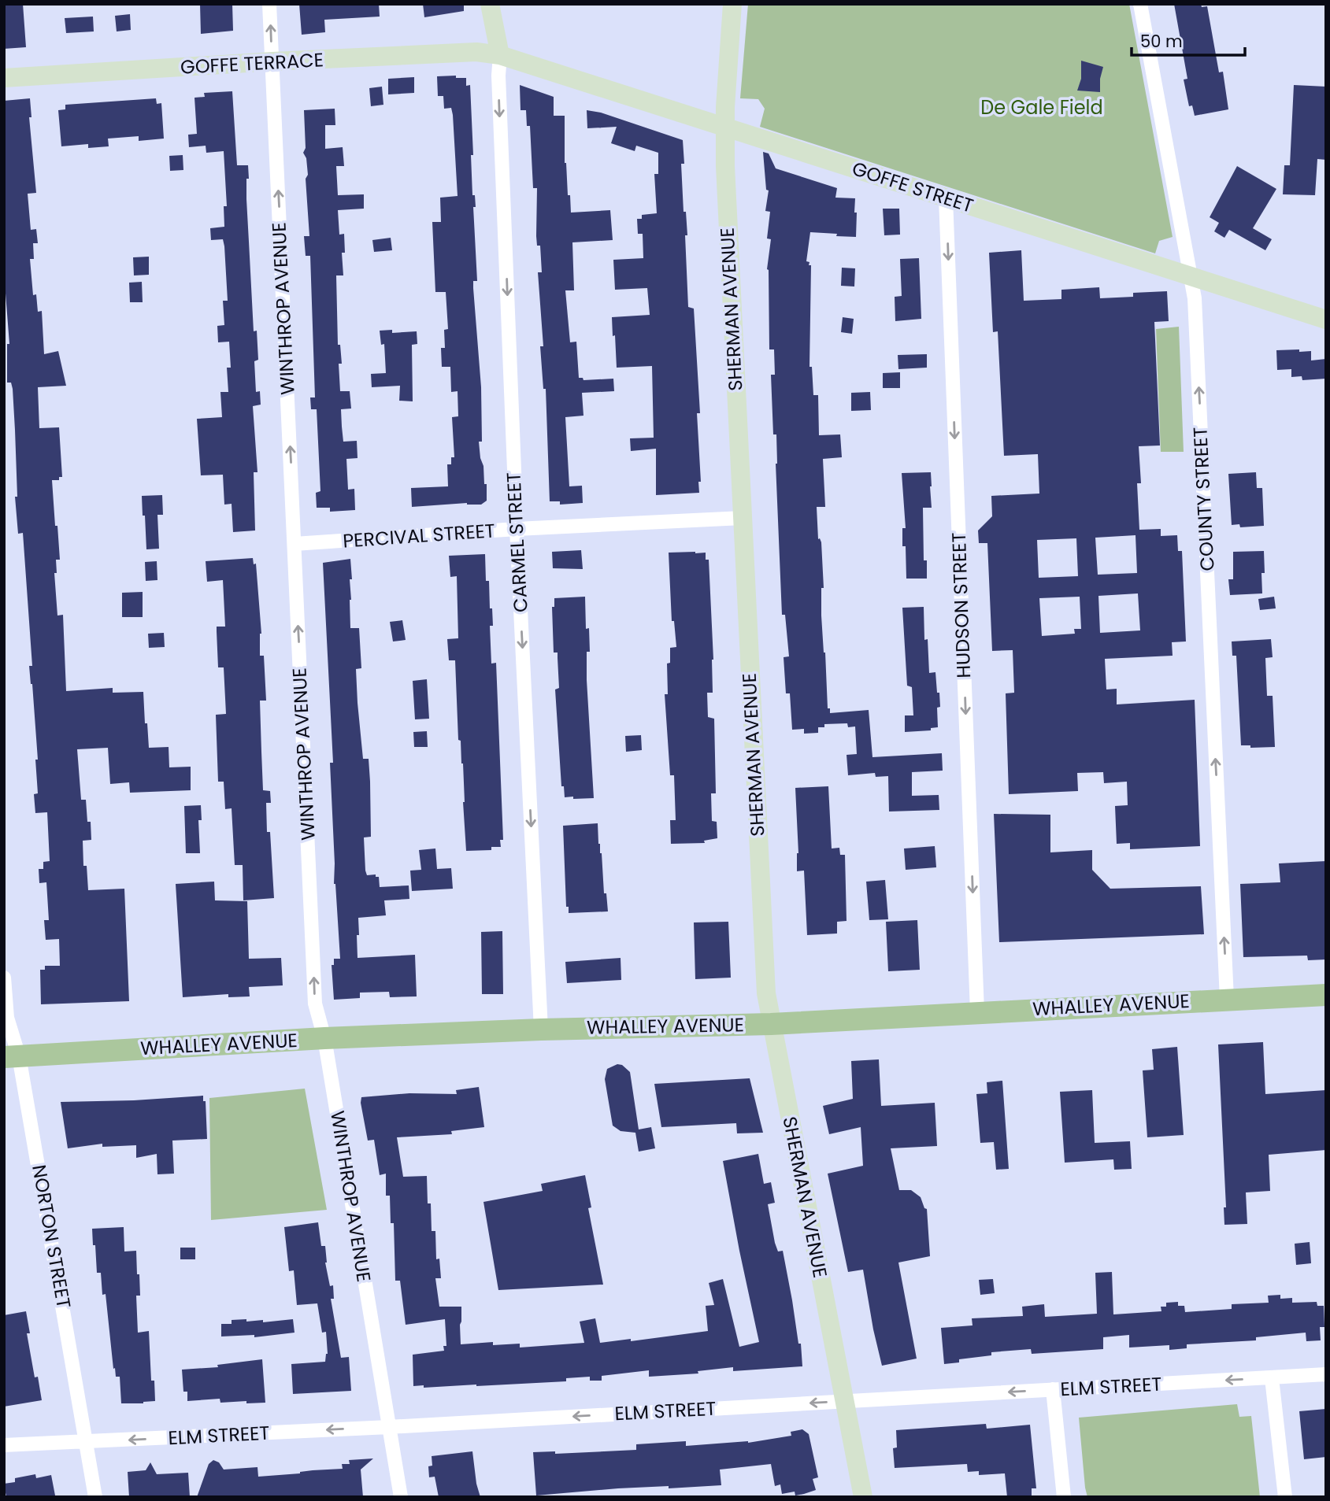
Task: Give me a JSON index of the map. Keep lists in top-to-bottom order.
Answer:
{
  "streets": {
    "main road": [
      "GOFFE TERRACE",
      "GOFFE STREET",
      "SHERMAN AVENUE",
      "WHALLEY AVENUE"
    ],
    "street": [
      "WINTHROP AVENUE",
      "COUNTY STREET",
      "PERCIVAL STREET",
      "CARMEL STREET",
      "HUDSON STREET",
      "NORTON STREET",
      "ELM STREET"
    ]
  },
  "crossings": [
    ["GOFFE TERRACE", "GOFFE STREET"],
    ["GOFFE TERRACE", "WINTHROP AVENUE"],
    ["GOFFE TERRACE", "CARMEL STREET"],
    ["GOFFE STREET", "SHERMAN AVENUE"],
    ["GOFFE STREET", "COUNTY STREET"],
    ["GOFFE STREET", "CARMEL STREET"],
    ["GOFFE STREET", "HUDSON STREET"],
    ["WINTHROP AVENUE", "PERCIVAL STREET"],
    ["WINTHROP AVENUE", "WHALLEY AVENUE"],
    ["WINTHROP AVENUE", "ELM STREET"],
    ["SHERMAN AVENUE", "PERCIVAL STREET"],
    ["SHERMAN AVENUE", "WHALLEY AVENUE"],
    ["SHERMAN AVENUE", "ELM STREET"],
    ["COUNTY STREET", "WHALLEY AVENUE"],
    ["PERCIVAL STREET", "CARMEL STREET"],
    ["CARMEL STREET", "WHALLEY AVENUE"],
    ["HUDSON STREET", "WHALLEY AVENUE"],
    ["WHALLEY AVENUE", "NORTON STREET"],
    ["NORTON STREET", "ELM STREET"]
  ],
  "one_way": [
    "WINTHROP AVENUE",
    "COUNTY STREET",
    "CARMEL STREET",
    "HUDSON STREET",
    "ELM STREET"
  ],
  "parks": ["De Gale Field"],
  "scale_bar": "50 m"
}
